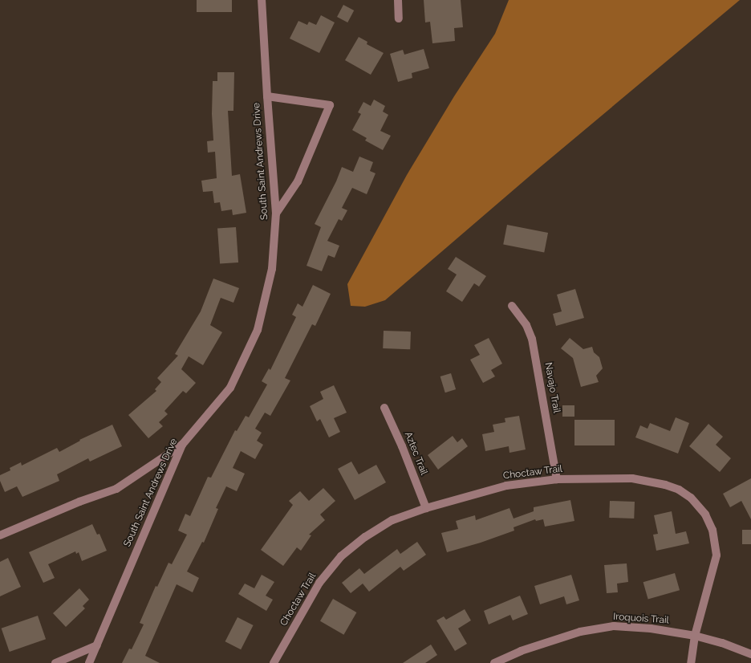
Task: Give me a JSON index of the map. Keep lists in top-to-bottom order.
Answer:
{
  "streets": {
    "street": [
      "South Saint Andrews Drive",
      "Navajo Trail",
      "Aztec Trail",
      "Choctaw Trail",
      "Iroquois Trail"
    ]
  },
  "crossings": [
    ["Navajo Trail", "Choctaw Trail"],
    ["Aztec Trail", "Choctaw Trail"],
    ["Choctaw Trail", "Iroquois Trail"]
  ]
}
